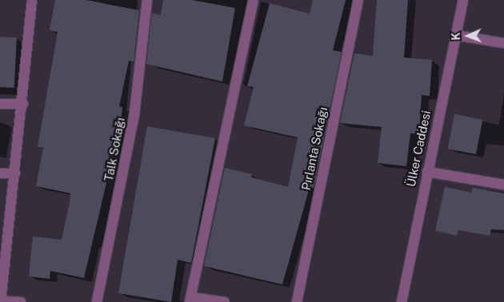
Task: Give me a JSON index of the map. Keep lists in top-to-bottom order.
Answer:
{
  "streets": {
    "street": ["Pırlanta Sokağı", "Ülker Caddesi", "Talk Sokağı"]
  },
  "north": "left"
}
